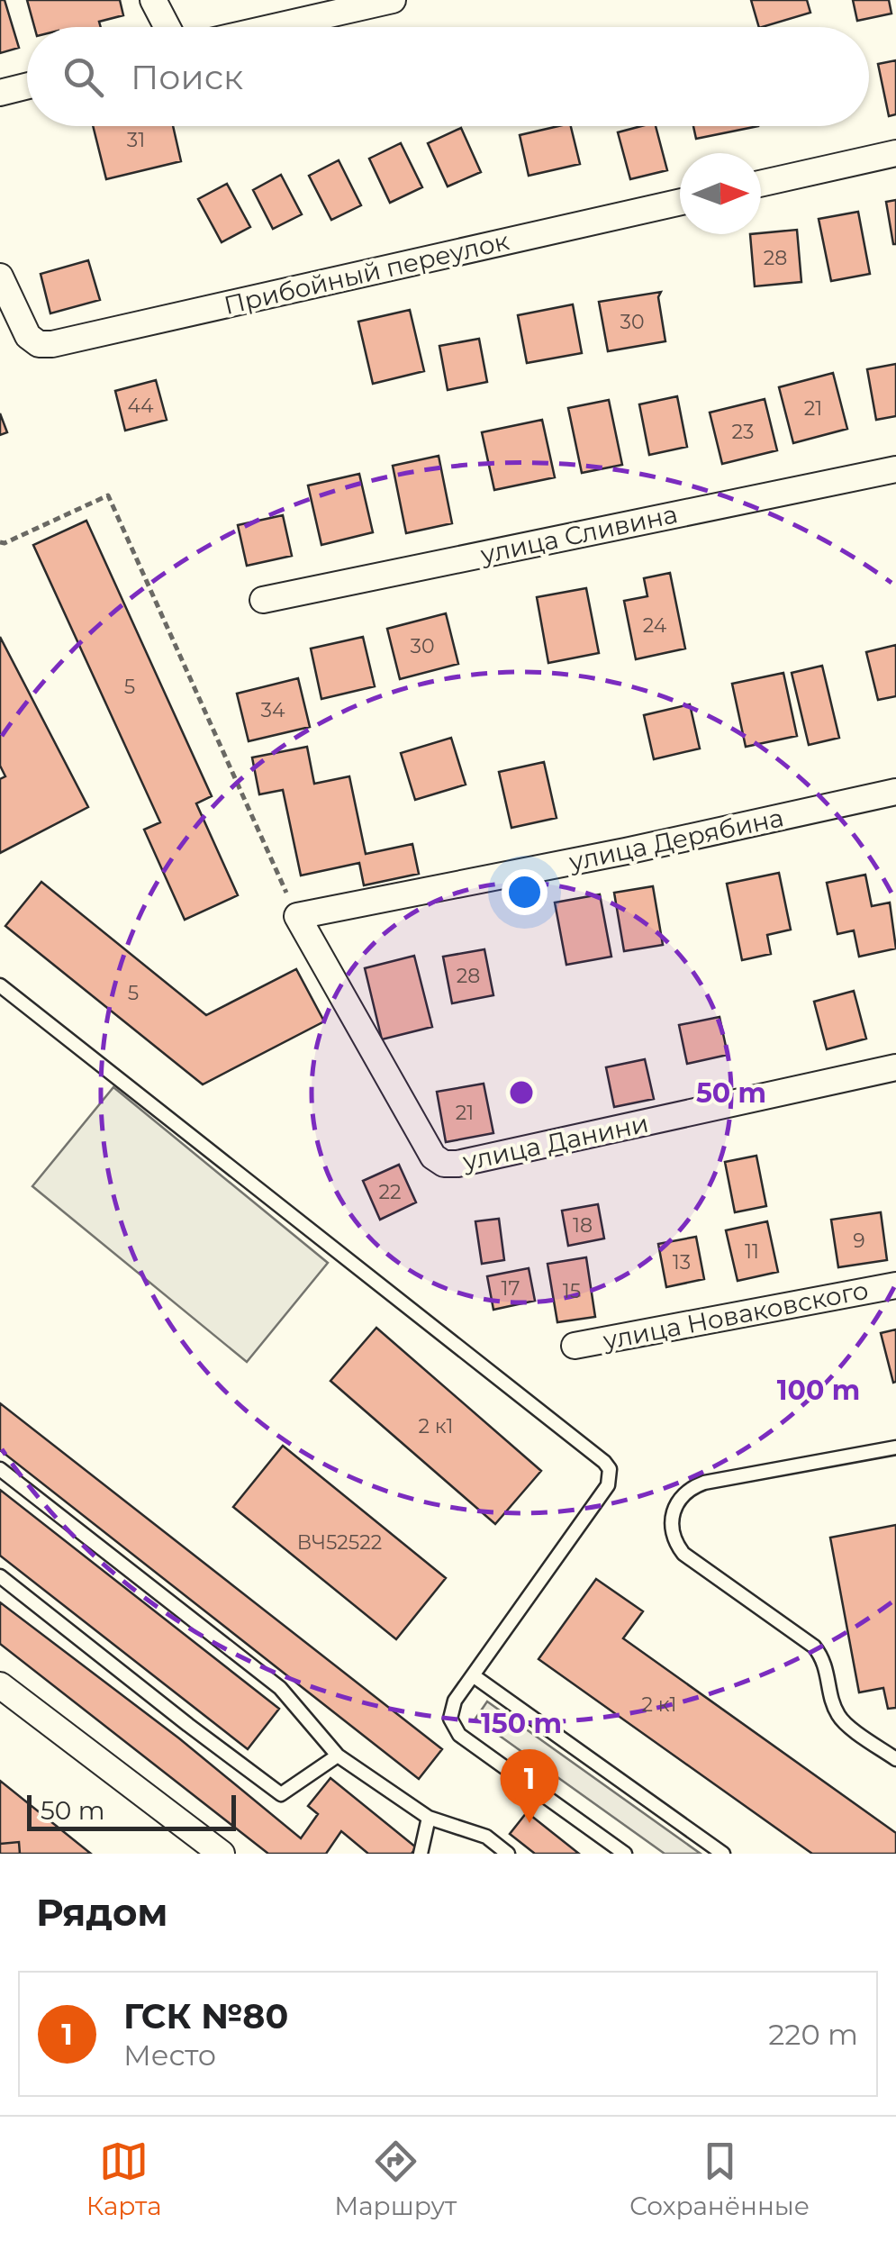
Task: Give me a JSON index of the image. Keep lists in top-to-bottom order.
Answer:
{
  "streets": {
    "street": [
      "Прибойный переулок",
      "улица Сливина",
      "улица Дерябина",
      "улица Данини",
      "улица Новаковского"
    ]
  },
  "crossings": [
    ["улица Дерябина", "улица Данини"]
  ],
  "house_numbers": [
    "31",
    "28",
    "30",
    "44",
    "21",
    "23",
    "24",
    "30",
    "5",
    "34",
    "28",
    "5",
    "21",
    "22",
    "18",
    "9",
    "11",
    "13",
    "17",
    "15",
    "2 к1",
    "ВЧ52522",
    "2 к1"
  ],
  "scale_bar": "50 m",
  "north": "right",
  "page": {
    "search": "Поиск",
    "pins": "1",
    "scale": "50 m",
    "heading": "Рядом",
    "list": [
      {
        "mark": "1",
        "name": "ГСК №80",
        "note": "Место",
        "value": "220 m"
      }
    ],
    "nav": ["Карта", "Маршрут", "Сохранённые"]
  },
  "rings": ["50 m", "100 m", "150 m"]
}
